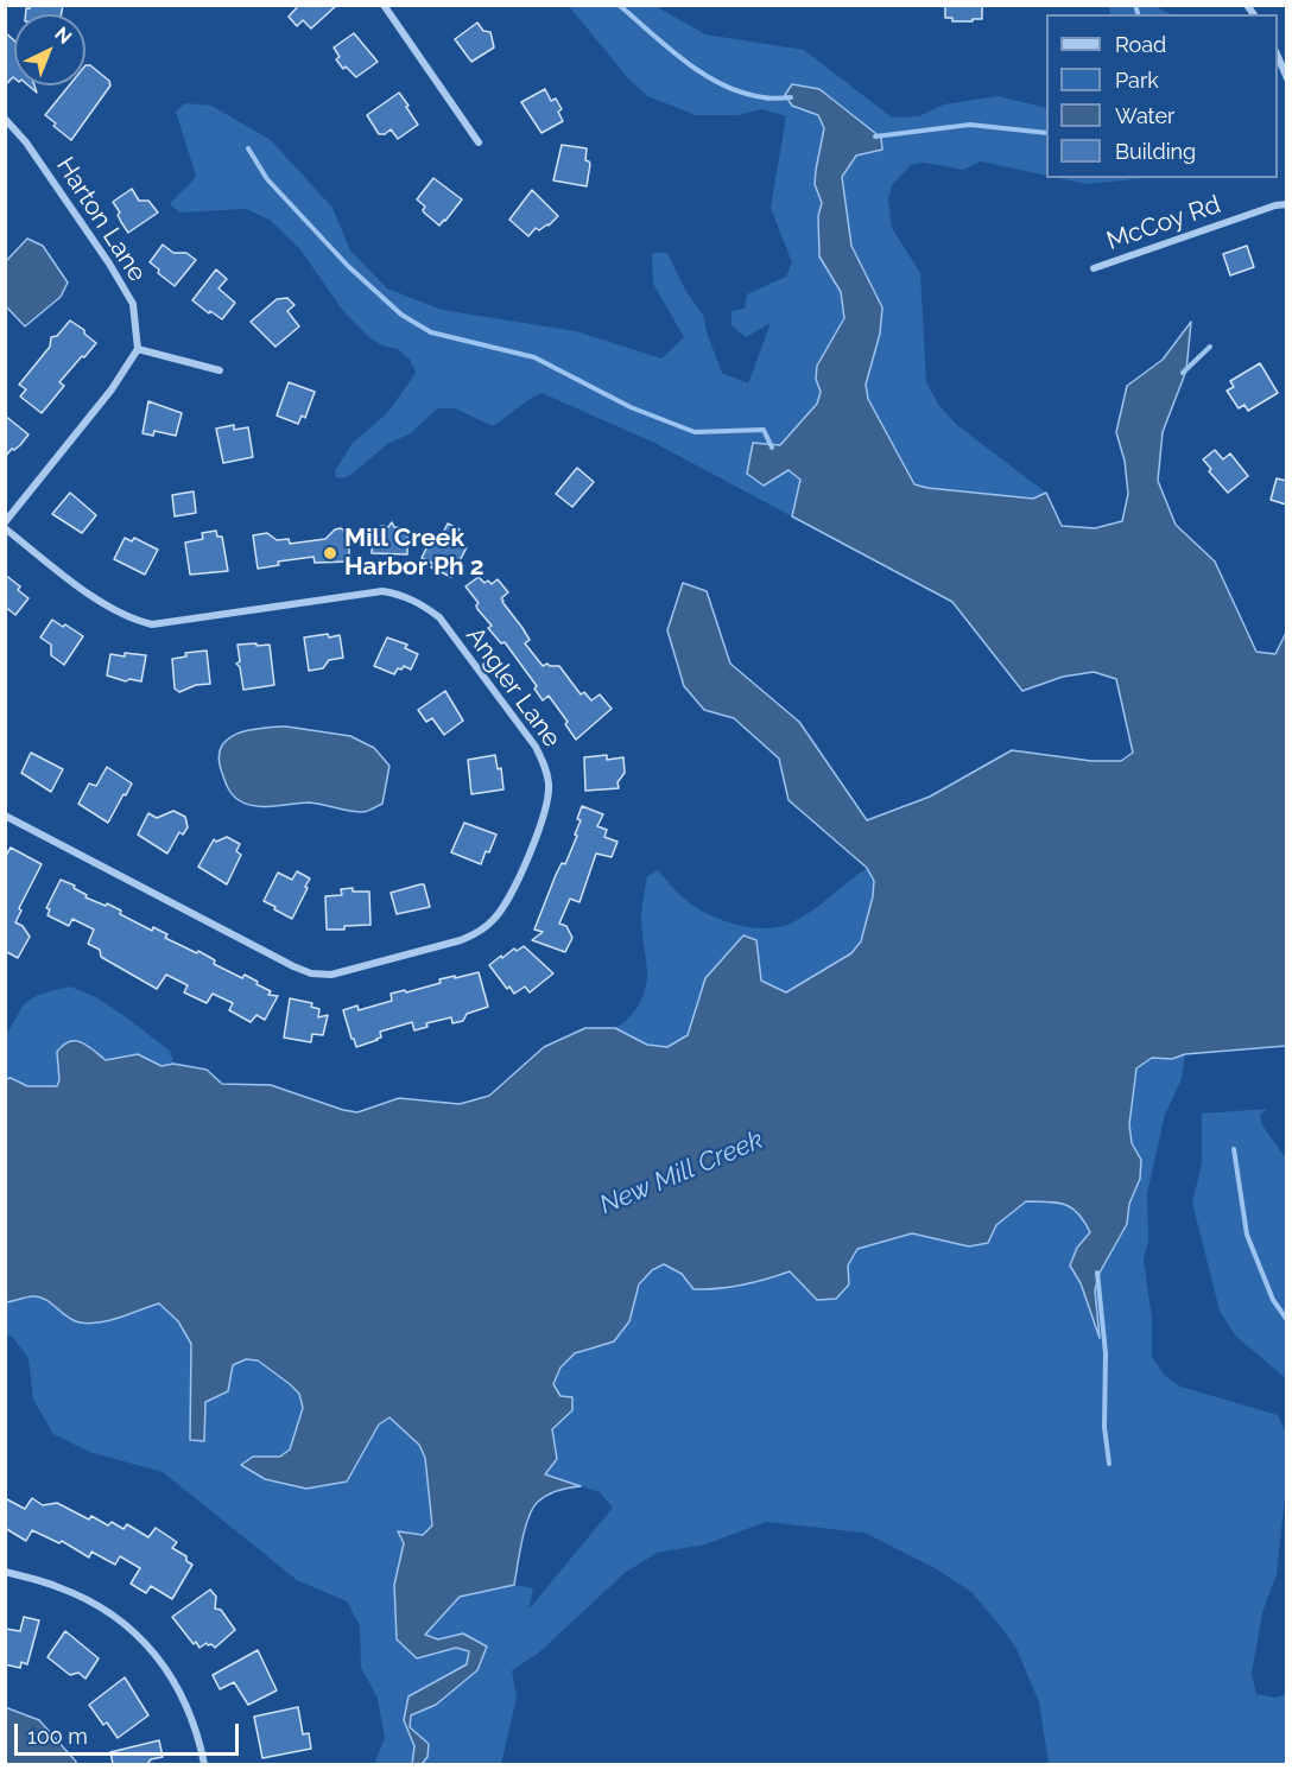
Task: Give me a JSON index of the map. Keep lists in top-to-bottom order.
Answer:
{
  "streets": {
    "street": ["Harton Lane", "McCoy Rd", "Angler Lane"]
  },
  "water": ["New Mill Creek"],
  "places": ["Mill Creek Harbor Ph 2"],
  "legend": [
    "Road",
    "Park",
    "Water",
    "Building"
  ],
  "scale_bar": "100 m",
  "north": "top right"
}
